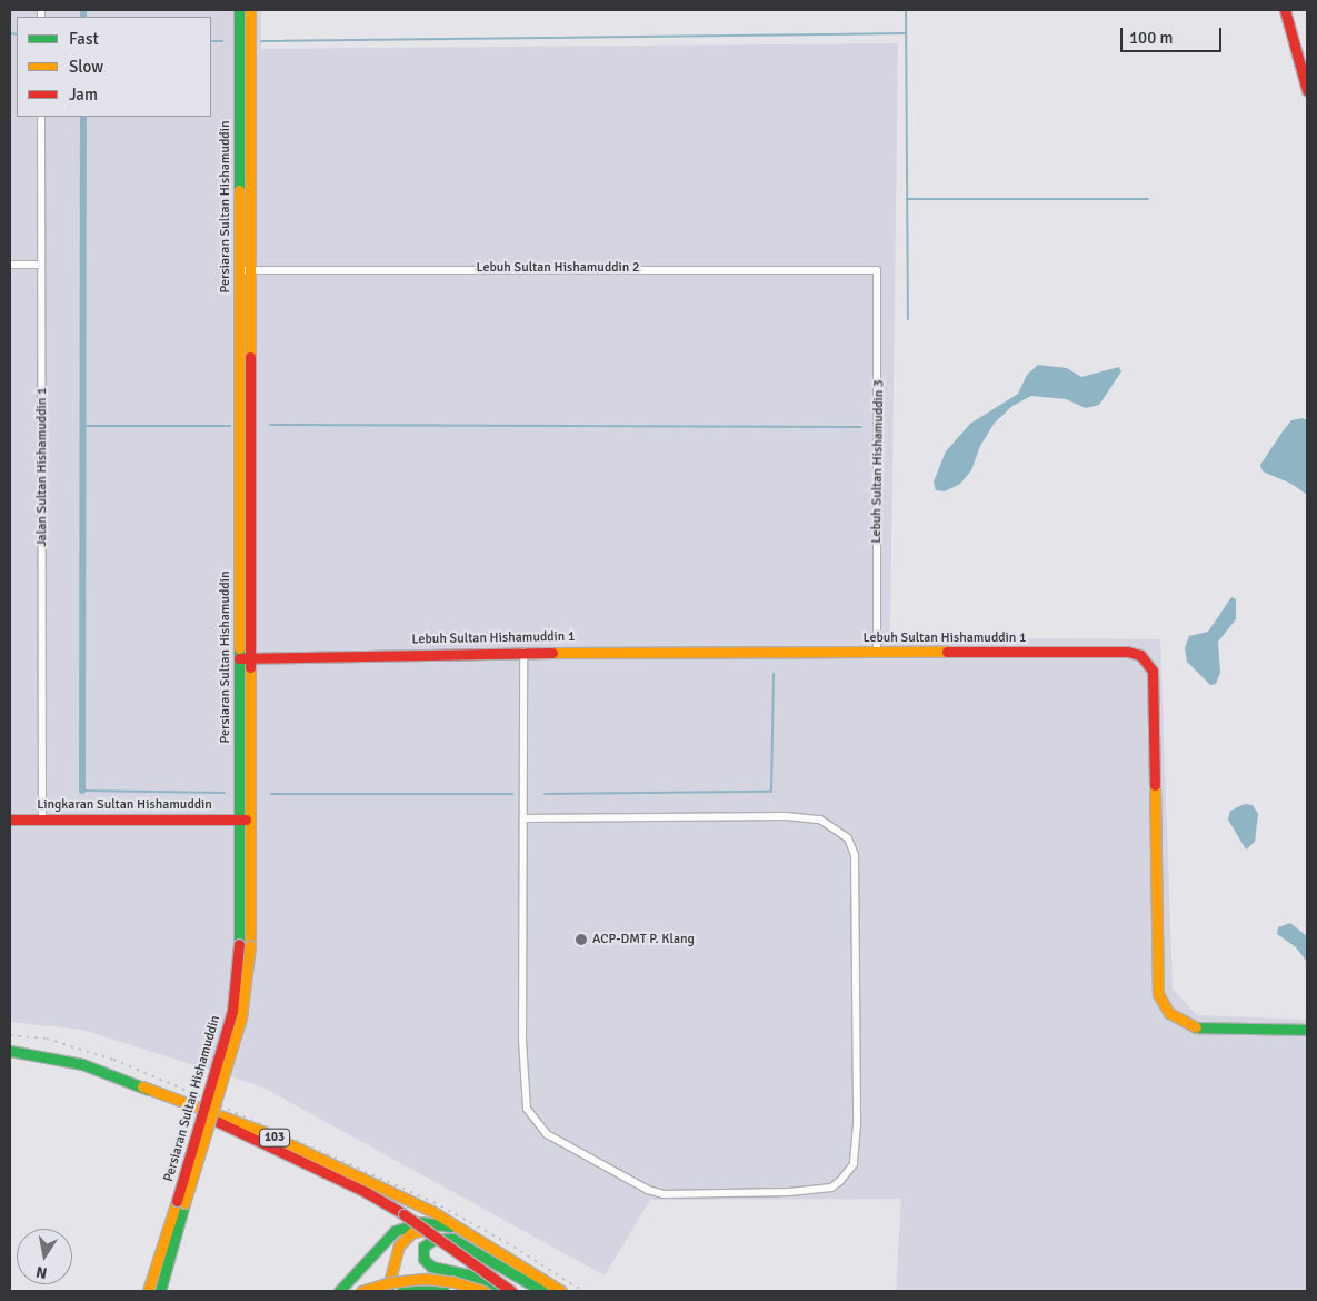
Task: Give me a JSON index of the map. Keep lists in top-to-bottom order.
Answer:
{
  "streets": {
    "street": [
      "Persiaran Sultan Hishamuddin",
      "Lebuh Sultan Hishamuddin 2",
      "Lebuh Sultan Hishamuddin 3",
      "Jalan Sultan Hishamuddin 1",
      "Lebuh Sultan Hishamuddin 1",
      "Lingkaran Sultan Hishamuddin",
      "103"
    ]
  },
  "crossings": [
    ["Persiaran Sultan Hishamuddin", "Lebuh Sultan Hishamuddin 2"],
    ["Persiaran Sultan Hishamuddin", "Lebuh Sultan Hishamuddin 1"],
    ["Persiaran Sultan Hishamuddin", "Lingkaran Sultan Hishamuddin"],
    ["Lebuh Sultan Hishamuddin 2", "Lebuh Sultan Hishamuddin 3"],
    ["Lebuh Sultan Hishamuddin 3", "Lebuh Sultan Hishamuddin 1"],
    ["Jalan Sultan Hishamuddin 1", "Lingkaran Sultan Hishamuddin"]
  ],
  "places": ["ACP-DMT P. Klang"],
  "legend": ["Fast", "Slow", "Jam"],
  "scale_bar": "100 m",
  "north": "bottom"
}
